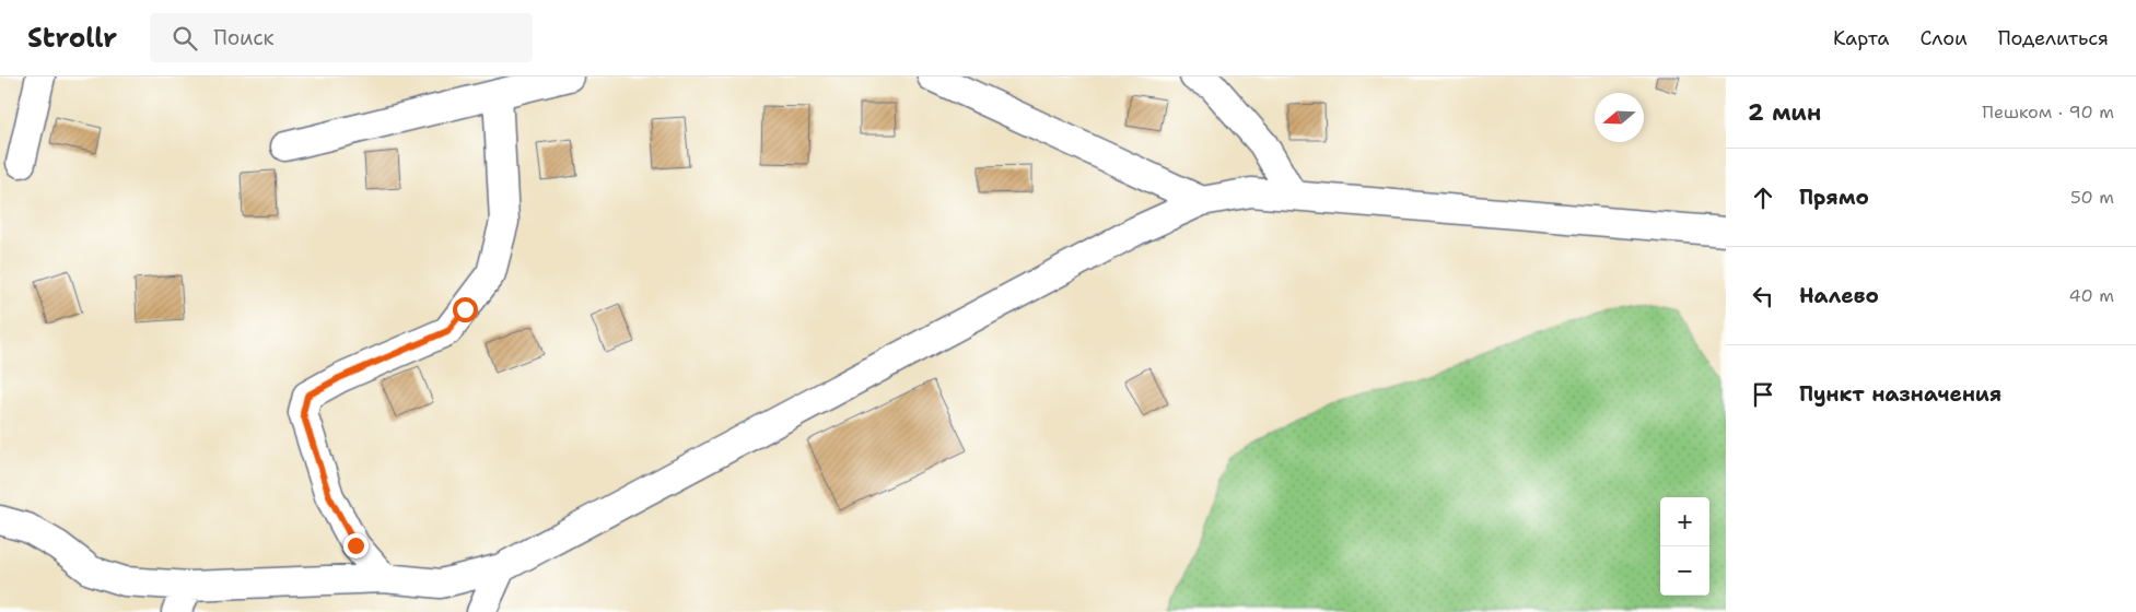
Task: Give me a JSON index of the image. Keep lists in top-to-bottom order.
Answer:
{
  "north": "left",
  "page": {
    "header": "Strollr",
    "search": "Поиск",
    "nav": ["Карта", "Слои", "Поделиться"],
    "heading": ["2 мин", "Пешком · 90 m"],
    "list": [
      ["Прямо", "50 m"],
      ["Налево", "40 m"],
      "Пункт назначения"
    ],
    "map_buttons": ["+", "−"]
  }
}
